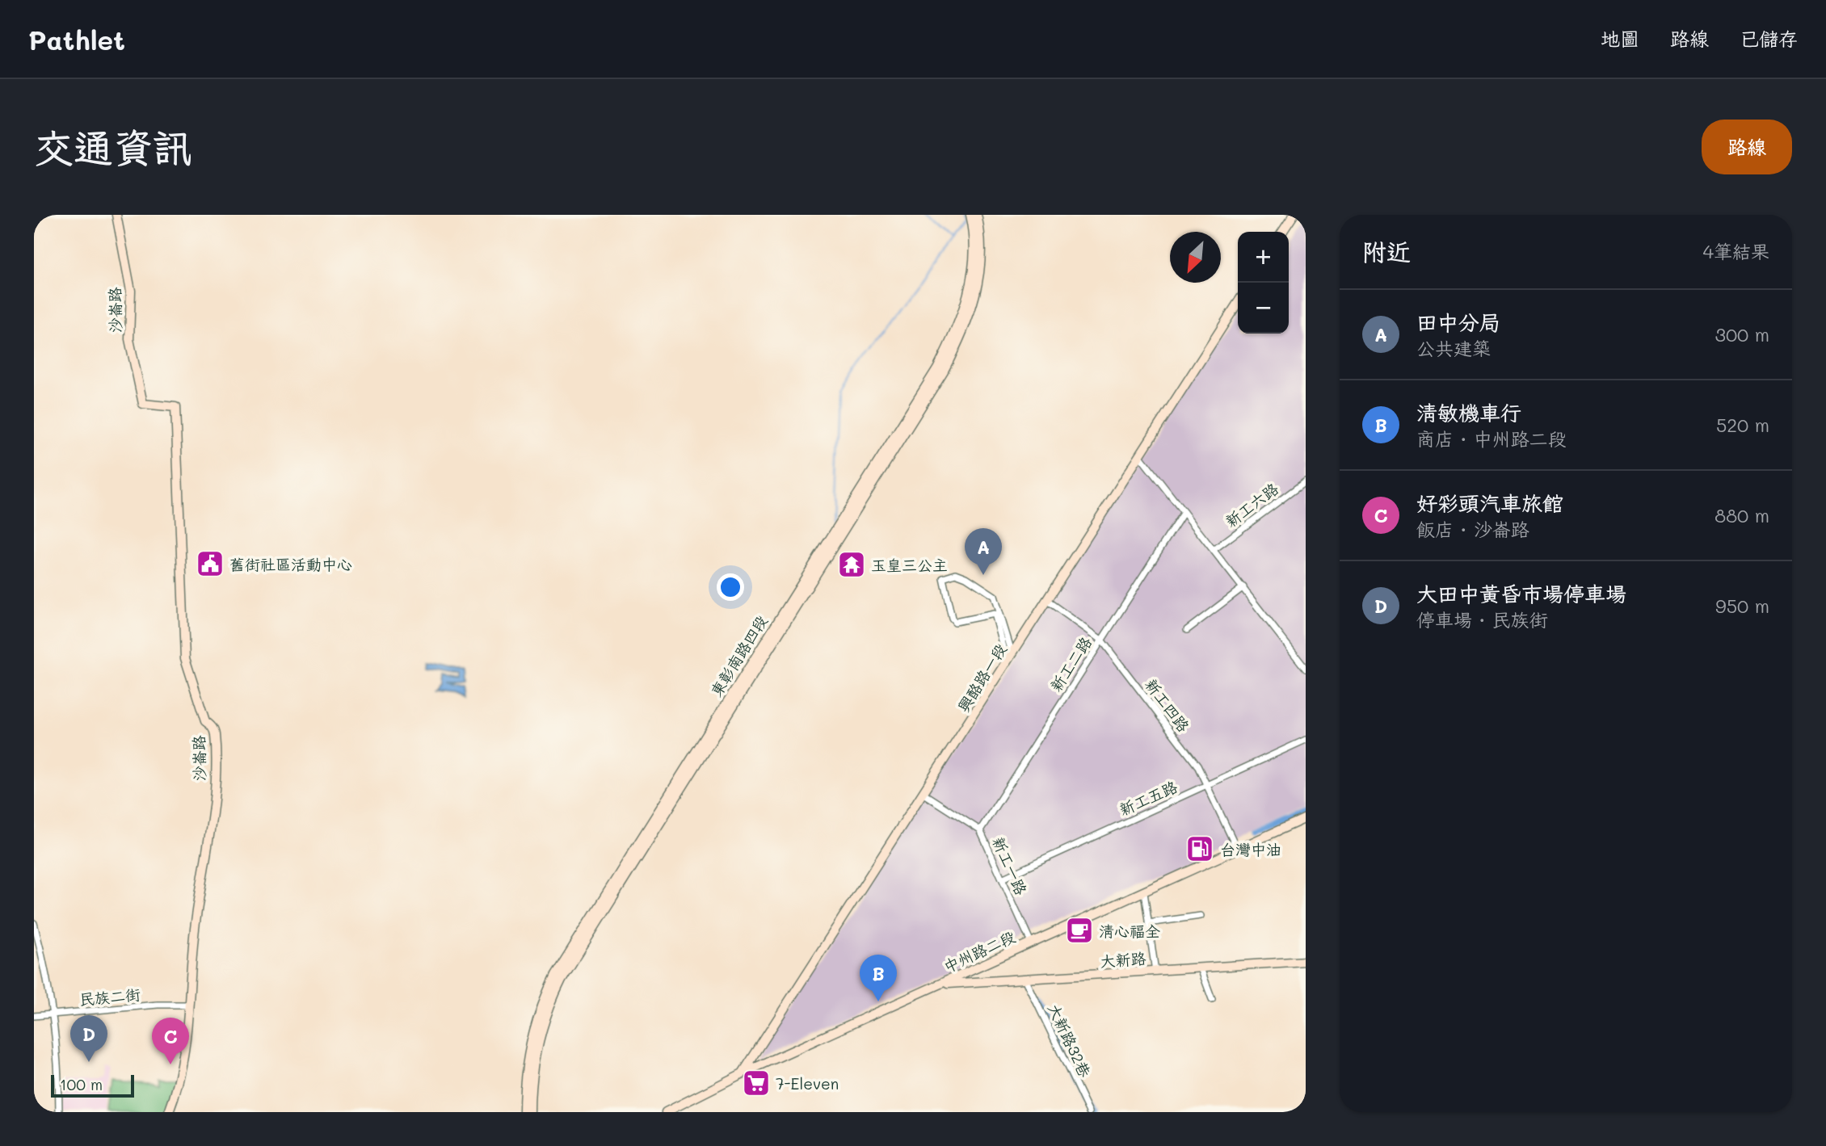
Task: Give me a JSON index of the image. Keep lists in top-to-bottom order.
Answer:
{
  "streets": {
    "street": [
      "沙崙路",
      "新工六路",
      "東彰南路四段",
      "新工二路",
      "興酪路一段",
      "新工四路",
      "新工五路",
      "新工一路",
      "中州路二段",
      "大新路",
      "民族二街",
      "大新路32巷"
    ]
  },
  "crossings": [
    ["沙崙路", "民族二街"],
    ["新工二路", "新工四路"],
    ["新工二路", "新工一路"],
    ["興酪路一段", "新工四路"],
    ["興酪路一段", "新工一路"],
    ["興酪路一段", "中州路二段"],
    ["新工四路", "新工五路"],
    ["新工四路", "中州路二段"],
    ["新工五路", "新工一路"],
    ["新工一路", "中州路二段"],
    ["中州路二段", "大新路"],
    ["大新路", "大新路32巷"]
  ],
  "places": {
    "public building": ["舊街社區活動中心"],
    "temple": ["玉皇三公主"],
    "fuel station": ["台灣中油"],
    "cafe": ["清心福全"],
    "supermarket": ["7-Eleven"]
  },
  "scale_bar": "100 m",
  "north": "bottom left",
  "page": {
    "header": "Pathlet",
    "nav": ["地圖", "路線", "已儲存"],
    "buttons": "路線",
    "title": "交通資訊",
    "heading": ["附近", "4筆結果"],
    "map_buttons": ["+", "−"],
    "list": [
      {
        "mark": "A",
        "name": "田中分局",
        "note": "公共建築",
        "value": "300 m"
      },
      {
        "mark": "B",
        "name": "清敏機車行",
        "note": "商店 · 中州路二段",
        "value": "520 m"
      },
      {
        "mark": "C",
        "name": "好彩頭汽車旅館",
        "note": "飯店 · 沙崙路",
        "value": "880 m"
      },
      {
        "mark": "D",
        "name": "大田中黃昏市場停車場",
        "note": "停車場 · 民族街",
        "value": "950 m"
      }
    ],
    "pins": [
      "A",
      "B",
      "D",
      "C"
    ],
    "scale": "100 m"
  }
}
